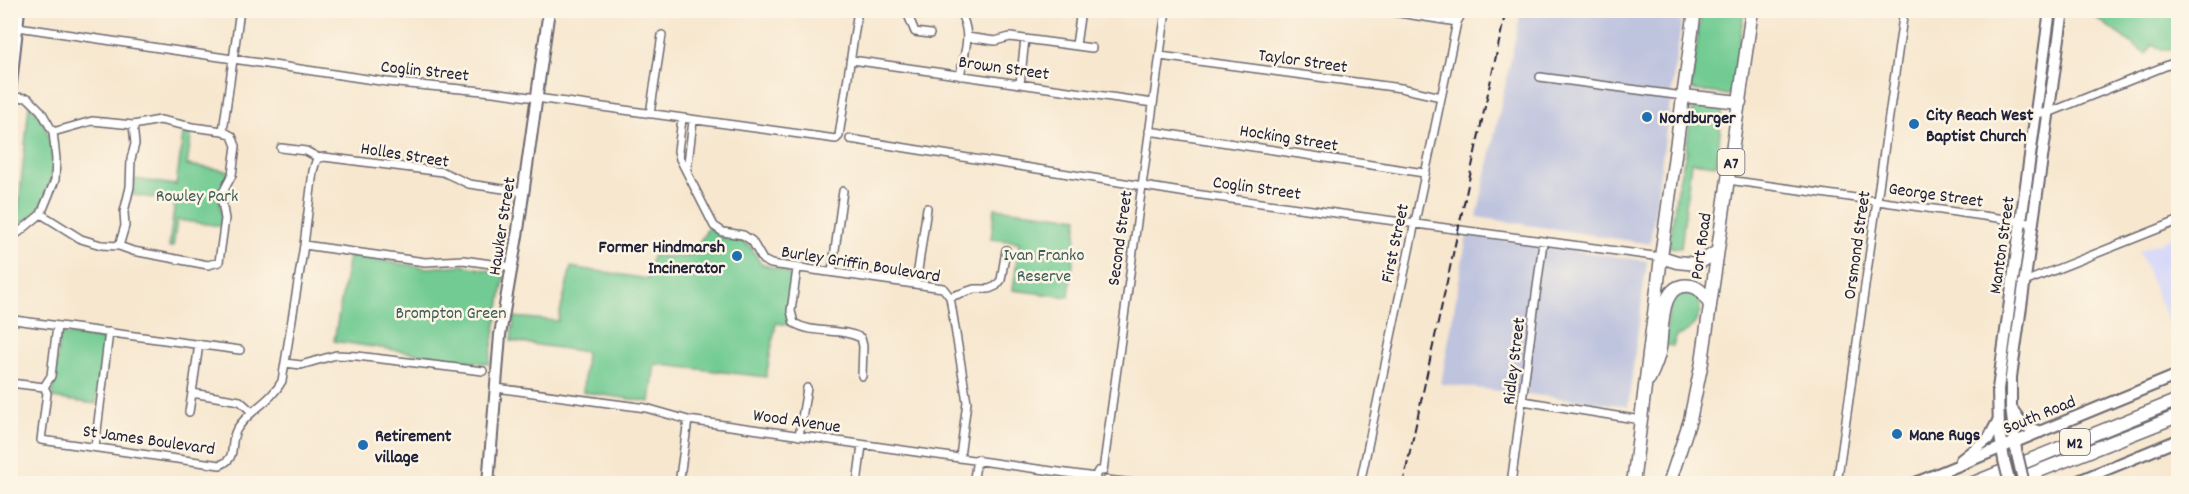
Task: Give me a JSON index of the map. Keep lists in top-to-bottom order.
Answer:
{
  "streets": {
    "highway": ["A7", "Port Road", "M2"],
    "main road": ["Hawker Street", "Manton Street", "South Road"],
    "street": [
      "Taylor Street",
      "Brown Street",
      "Coglin Street",
      "Hocking Street",
      "Holles Street",
      "George Street",
      "Second Street",
      "First Street",
      "Orsmond Street",
      "Burley Griffin Boulevard",
      "Ridley Street",
      "Wood Avenue",
      "St James Boulevard"
    ]
  },
  "crossings": [
    ["Taylor Street", "Second Street"],
    ["Taylor Street", "First Street"],
    ["Brown Street", "Coglin Street"],
    ["Brown Street", "Second Street"],
    ["Coglin Street", "Hawker Street"],
    ["Coglin Street", "Second Street"],
    ["Coglin Street", "First Street"],
    ["Coglin Street", "Port Road"],
    ["Coglin Street", "Burley Griffin Boulevard"],
    ["Coglin Street", "Ridley Street"],
    ["Hocking Street", "Second Street"],
    ["Hocking Street", "First Street"],
    ["Holles Street", "Hawker Street"],
    ["Holles Street", "St James Boulevard"],
    ["George Street", "Orsmond Street"],
    ["George Street", "Manton Street"],
    ["George Street", "Port Road"],
    ["Hawker Street", "Wood Avenue"],
    ["Second Street", "Wood Avenue"],
    ["Manton Street", "South Road"],
    ["Manton Street", "M2"],
    ["Burley Griffin Boulevard", "Wood Avenue"]
  ],
  "parks": ["Rowley Park", "Ivan Franko Reserve", "Brompton Green"],
  "places": [
    "Nordburger",
    "City Reach West Baptist Church",
    "Former Hindmarsh Incinerator",
    "Mane Rugs",
    "Retirement village"
  ]
}
